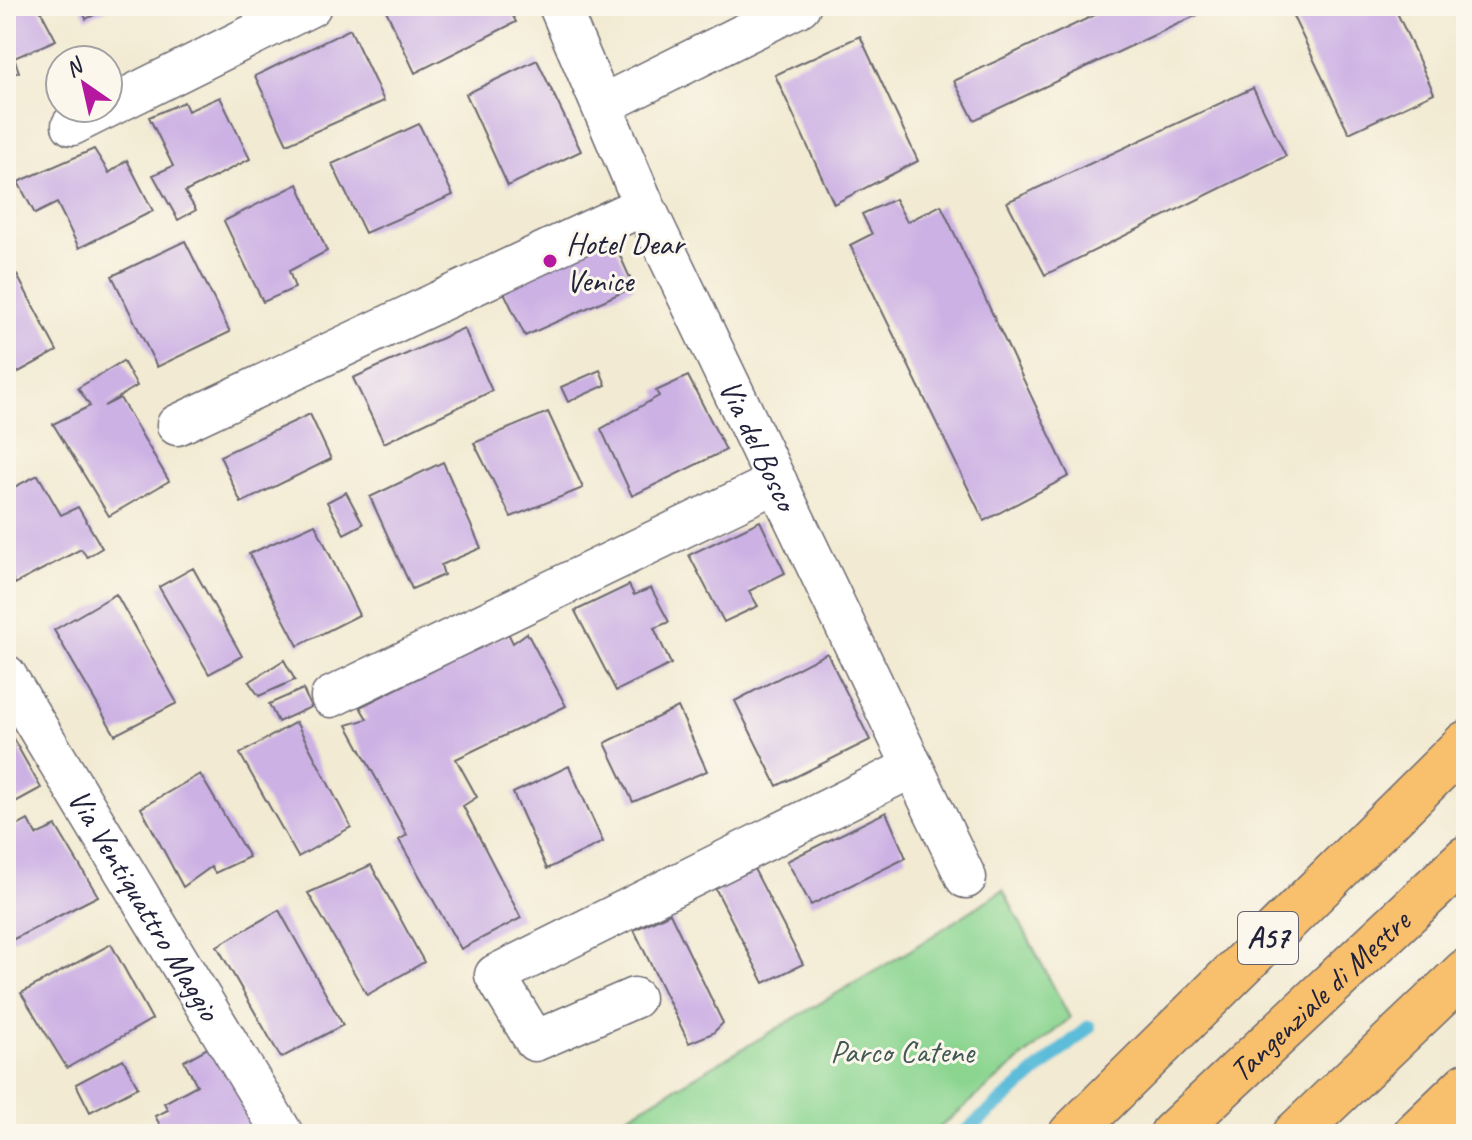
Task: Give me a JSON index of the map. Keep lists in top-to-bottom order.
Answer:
{
  "streets": {
    "highway": ["A57", "Tangenziale di Mestre"],
    "street": ["Via del Bosco", "Via Ventiquattro Maggio"]
  },
  "parks": ["Parco Catene"],
  "places": ["Hotel Dear Venice"],
  "north": "top left"
}
